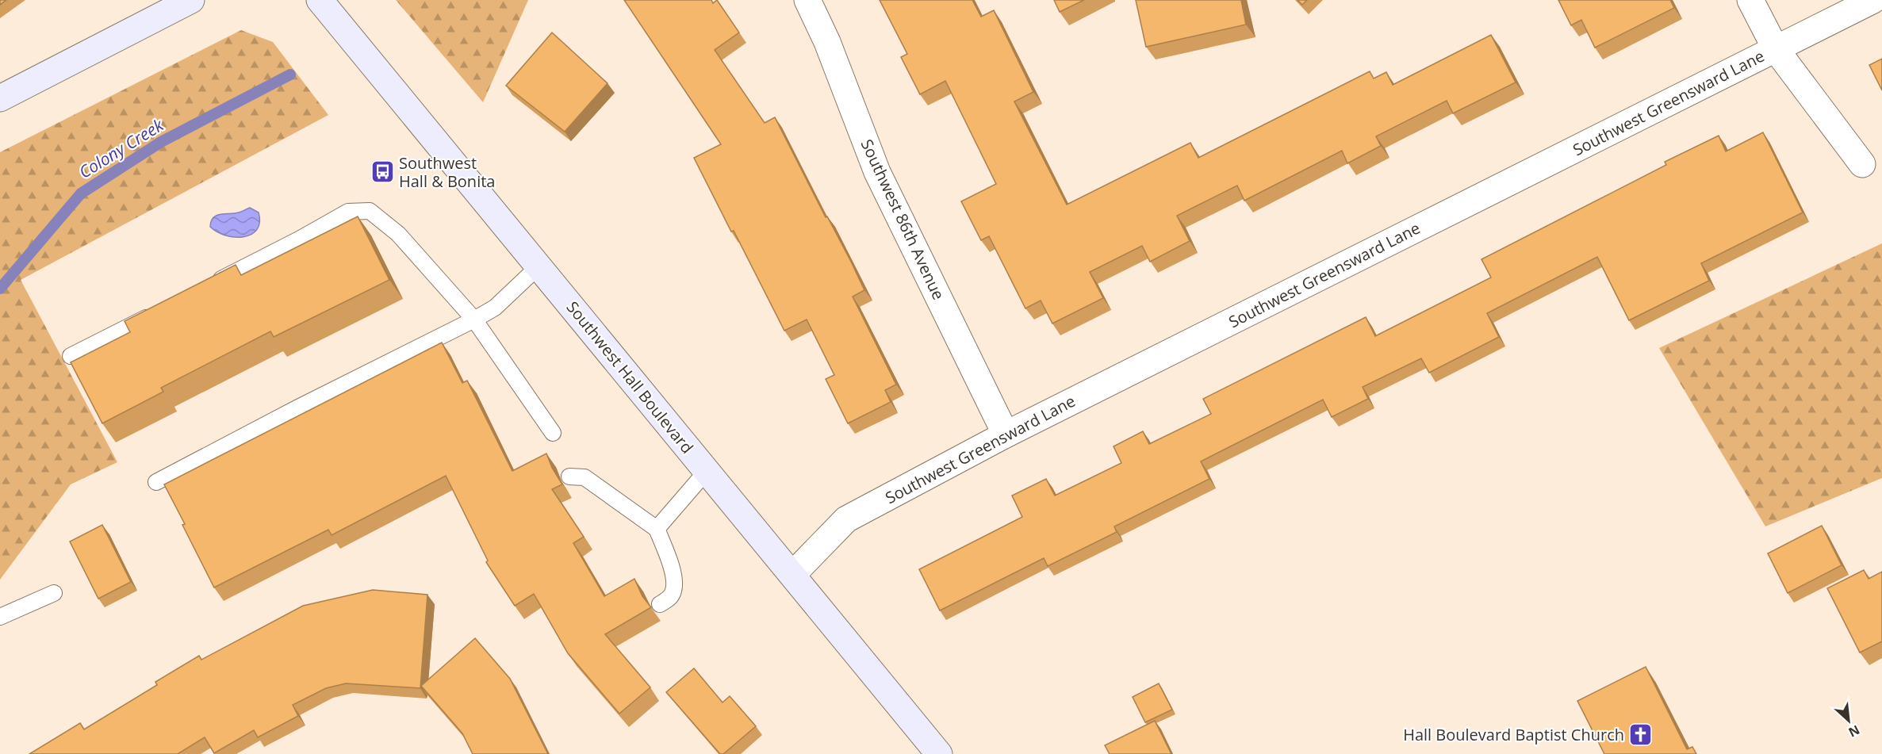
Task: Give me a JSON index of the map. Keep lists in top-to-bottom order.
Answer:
{
  "streets": {
    "main road": ["Southwest Hall Boulevard"],
    "street": ["Southwest Greensward Lane", "Southwest 86th Avenue"]
  },
  "crossings": [
    ["Southwest Greensward Lane", "Southwest 86th Avenue"],
    ["Southwest Greensward Lane", "Southwest Hall Boulevard"]
  ],
  "water": ["Colony Creek"],
  "places": {
    "bus stop": ["Southwest Hall & Bonita"],
    "church": ["Hall Boulevard Baptist Church"]
  },
  "north": "bottom right"
}
